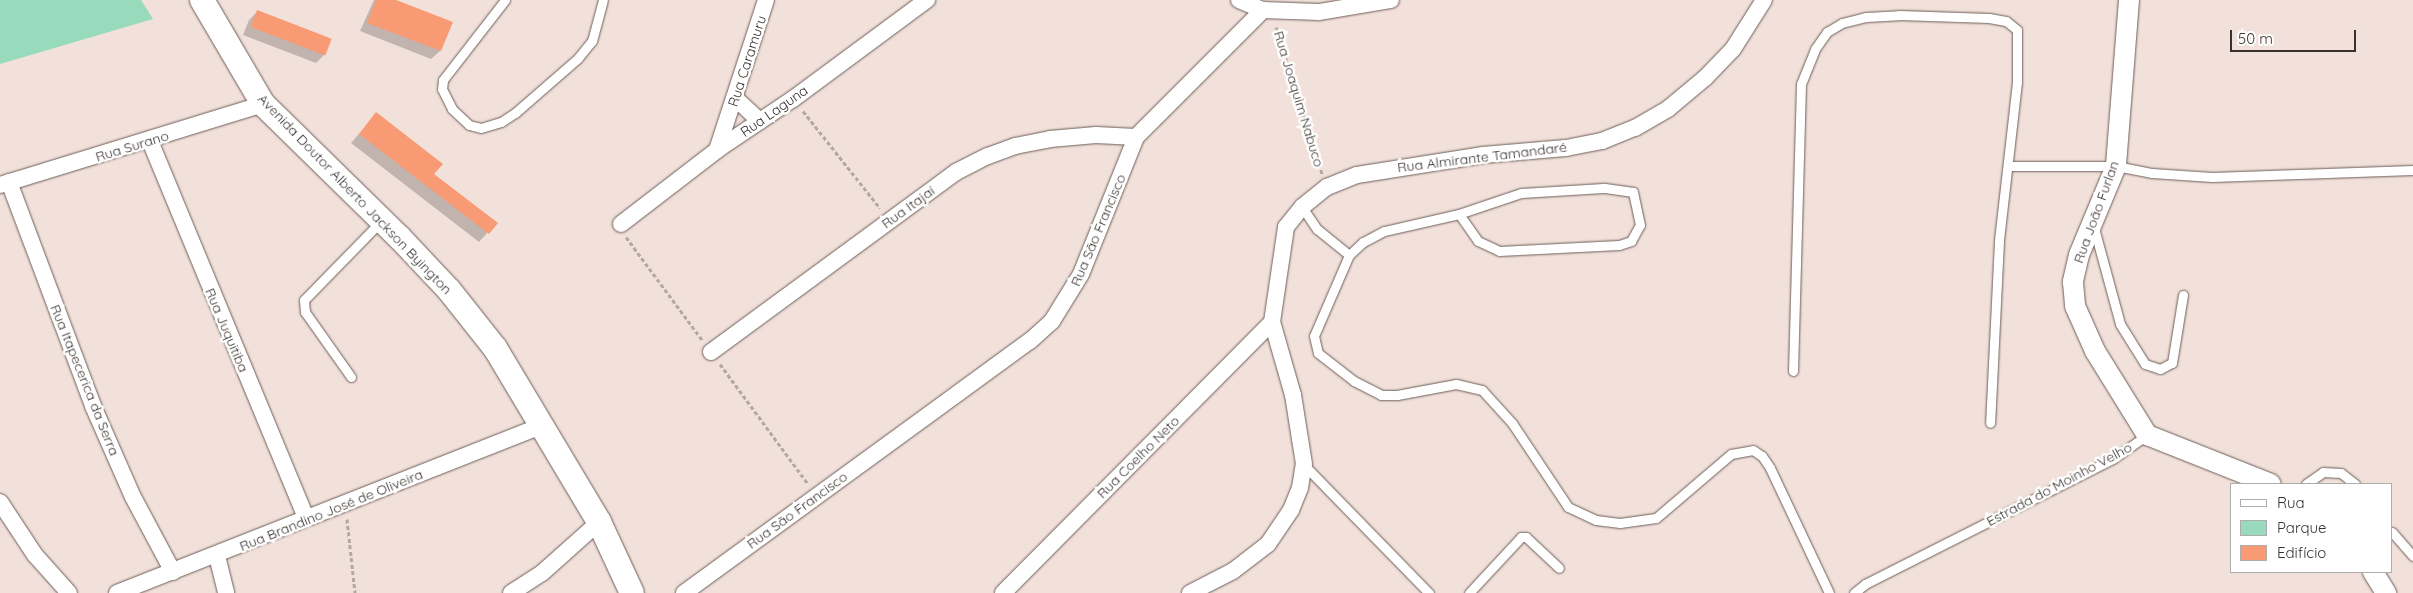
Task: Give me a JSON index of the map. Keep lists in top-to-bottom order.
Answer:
{
  "streets": {
    "main road": ["Avenida Doutor Alberto Jackson Byington"],
    "street": [
      "Rua Caramuru",
      "Rua Laguna",
      "Rua Surano",
      "Rua Almirante Tamandaré",
      "Rua Itajaí",
      "Rua João Furlan",
      "Rua São Francisco",
      "Rua Juquitiba",
      "Rua Itapecerica da Serra",
      "Rua Coelho Neto",
      "Estrada do Moinho Velho",
      "Rua Brandino José de Oliveira"
    ],
    "path": ["Rua Joaquim Nabuco"]
  },
  "crossings": [
    ["Rua Caramuru", "Rua Laguna"],
    ["Rua Joaquim Nabuco", "Rua Almirante Tamandaré"],
    ["Rua Joaquim Nabuco", "Rua São Francisco"],
    ["Rua Surano", "Avenida Doutor Alberto Jackson Byington"],
    ["Rua Surano", "Rua Juquitiba"],
    ["Rua Surano", "Rua Itapecerica da Serra"],
    ["Rua Almirante Tamandaré", "Rua Coelho Neto"],
    ["Avenida Doutor Alberto Jackson Byington", "Rua Brandino José de Oliveira"],
    ["Rua Itajaí", "Rua São Francisco"],
    ["Rua João Furlan", "Estrada do Moinho Velho"],
    ["Rua Juquitiba", "Rua Brandino José de Oliveira"],
    ["Rua Itapecerica da Serra", "Rua Brandino José de Oliveira"]
  ],
  "legend": ["Rua", "Parque", "Edifício"],
  "scale_bar": "50 m"
}
